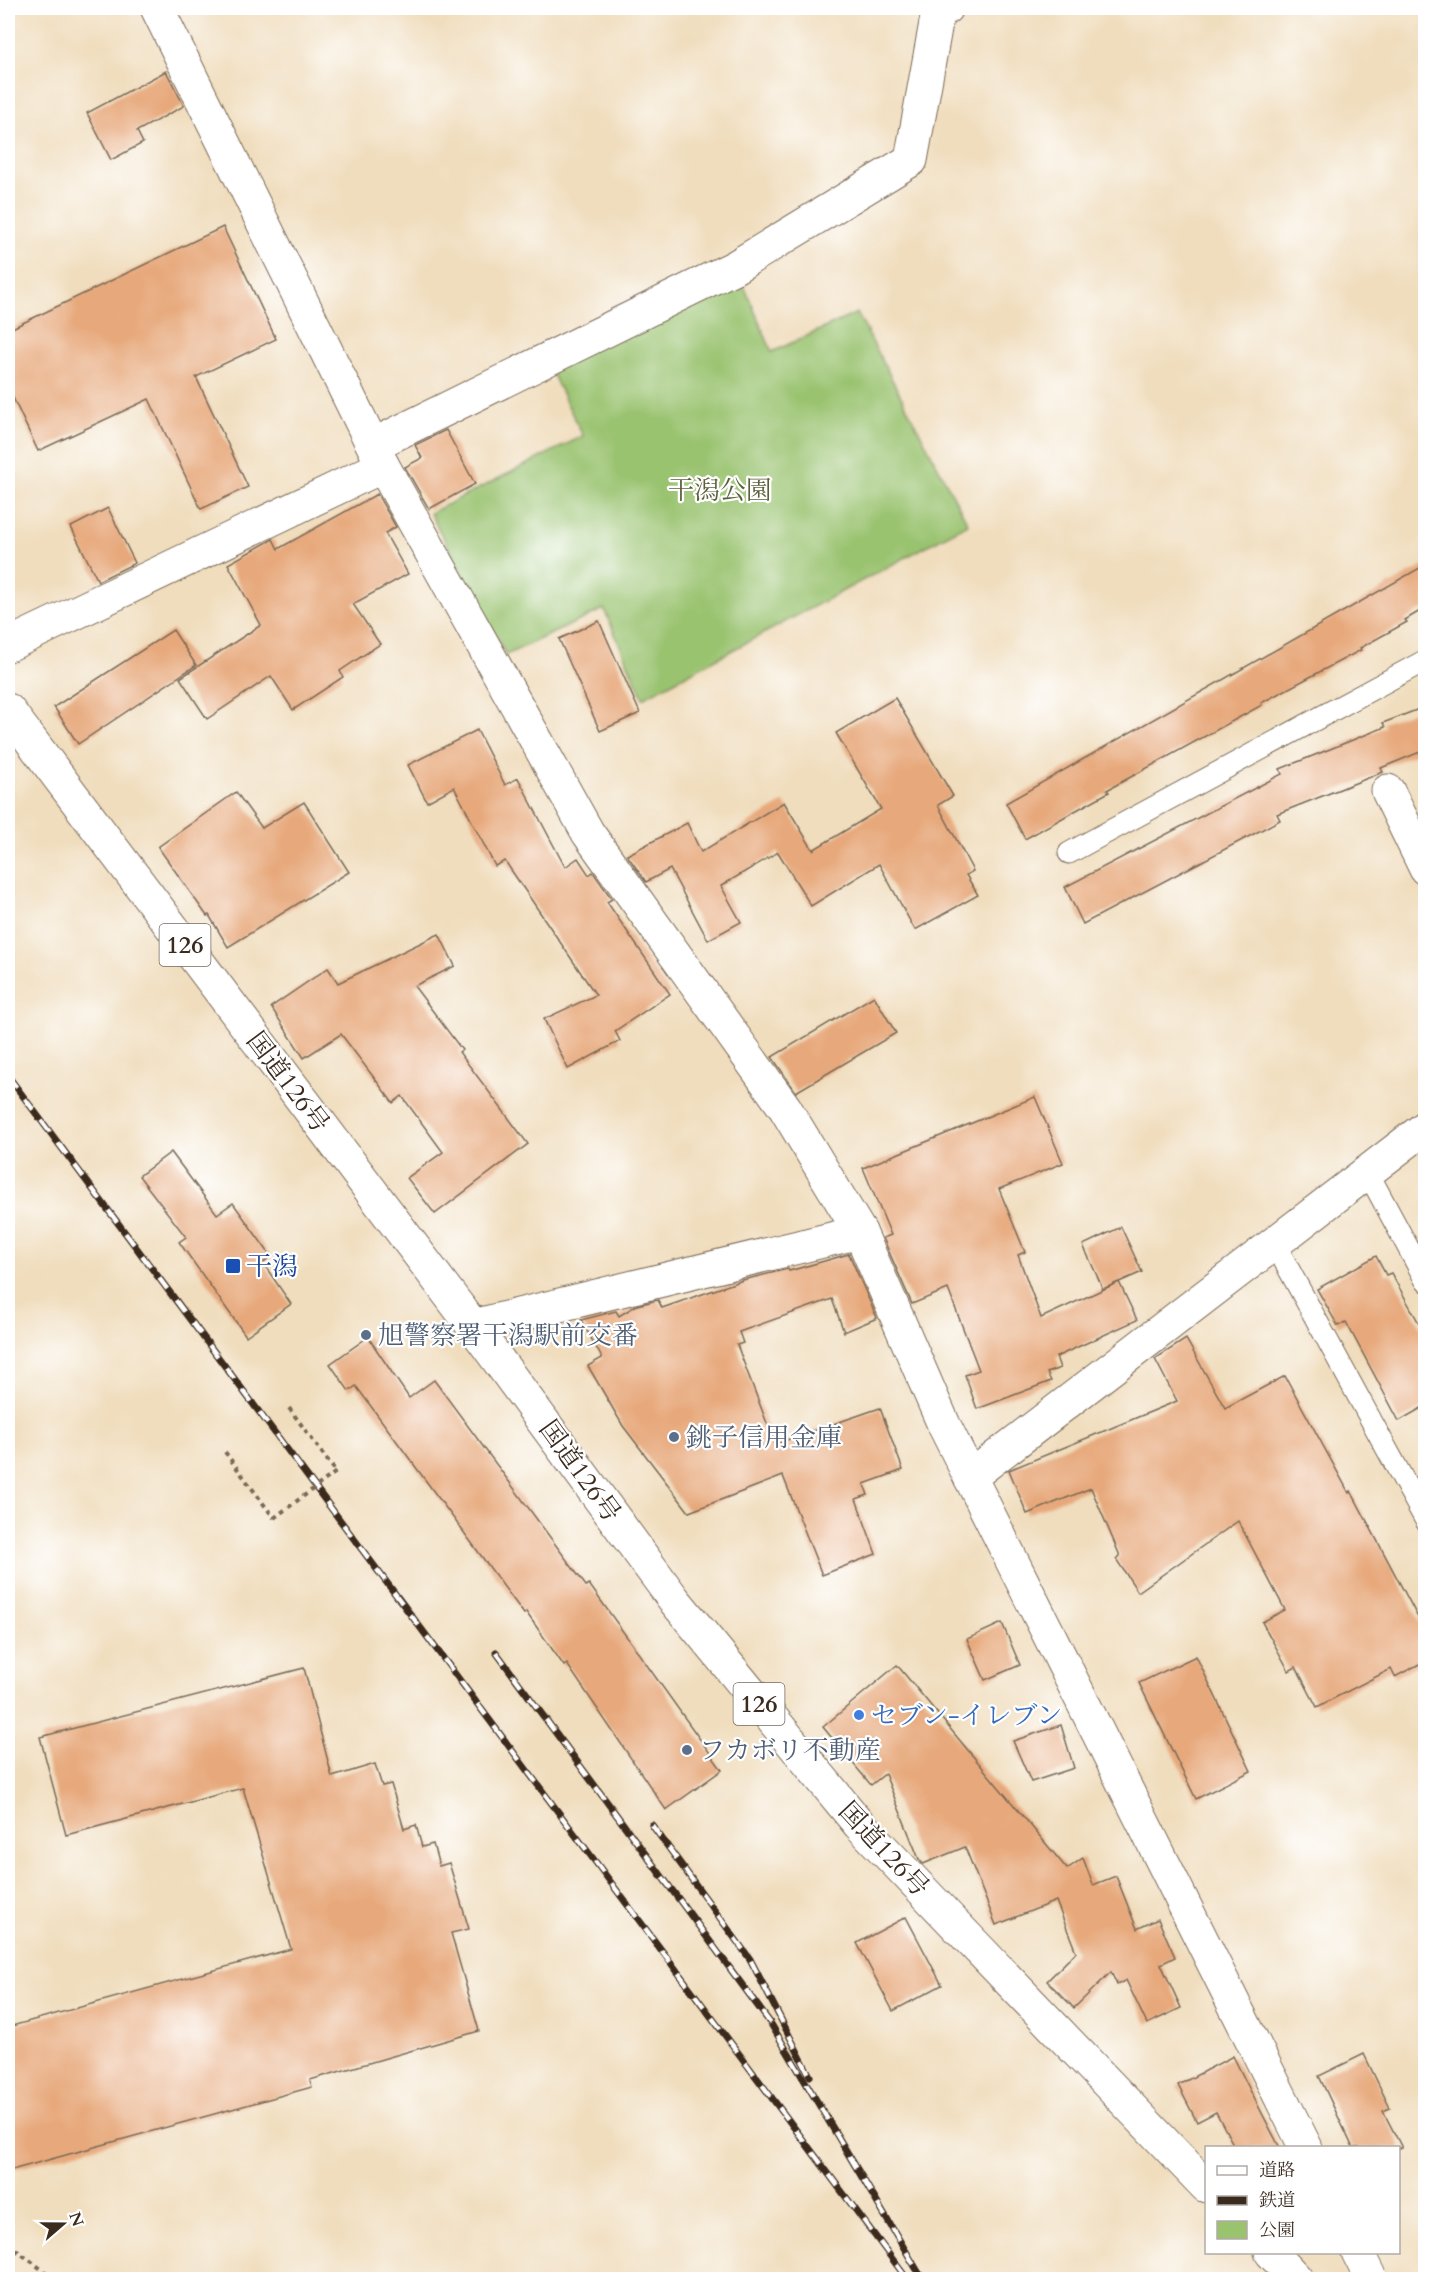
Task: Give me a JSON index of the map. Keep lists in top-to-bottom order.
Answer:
{
  "streets": {
    "main road": ["126", "国道126号"]
  },
  "parks": ["干潟公園"],
  "places": {
    "transit": ["干潟"],
    "other": [
      "旭警察署干潟駅前交番",
      "銚子信用金庫",
      "セブン-イレブン",
      "フカボリ不動産"
    ]
  },
  "legend": ["道路", "鉄道", "公園"],
  "north": "right"
}
